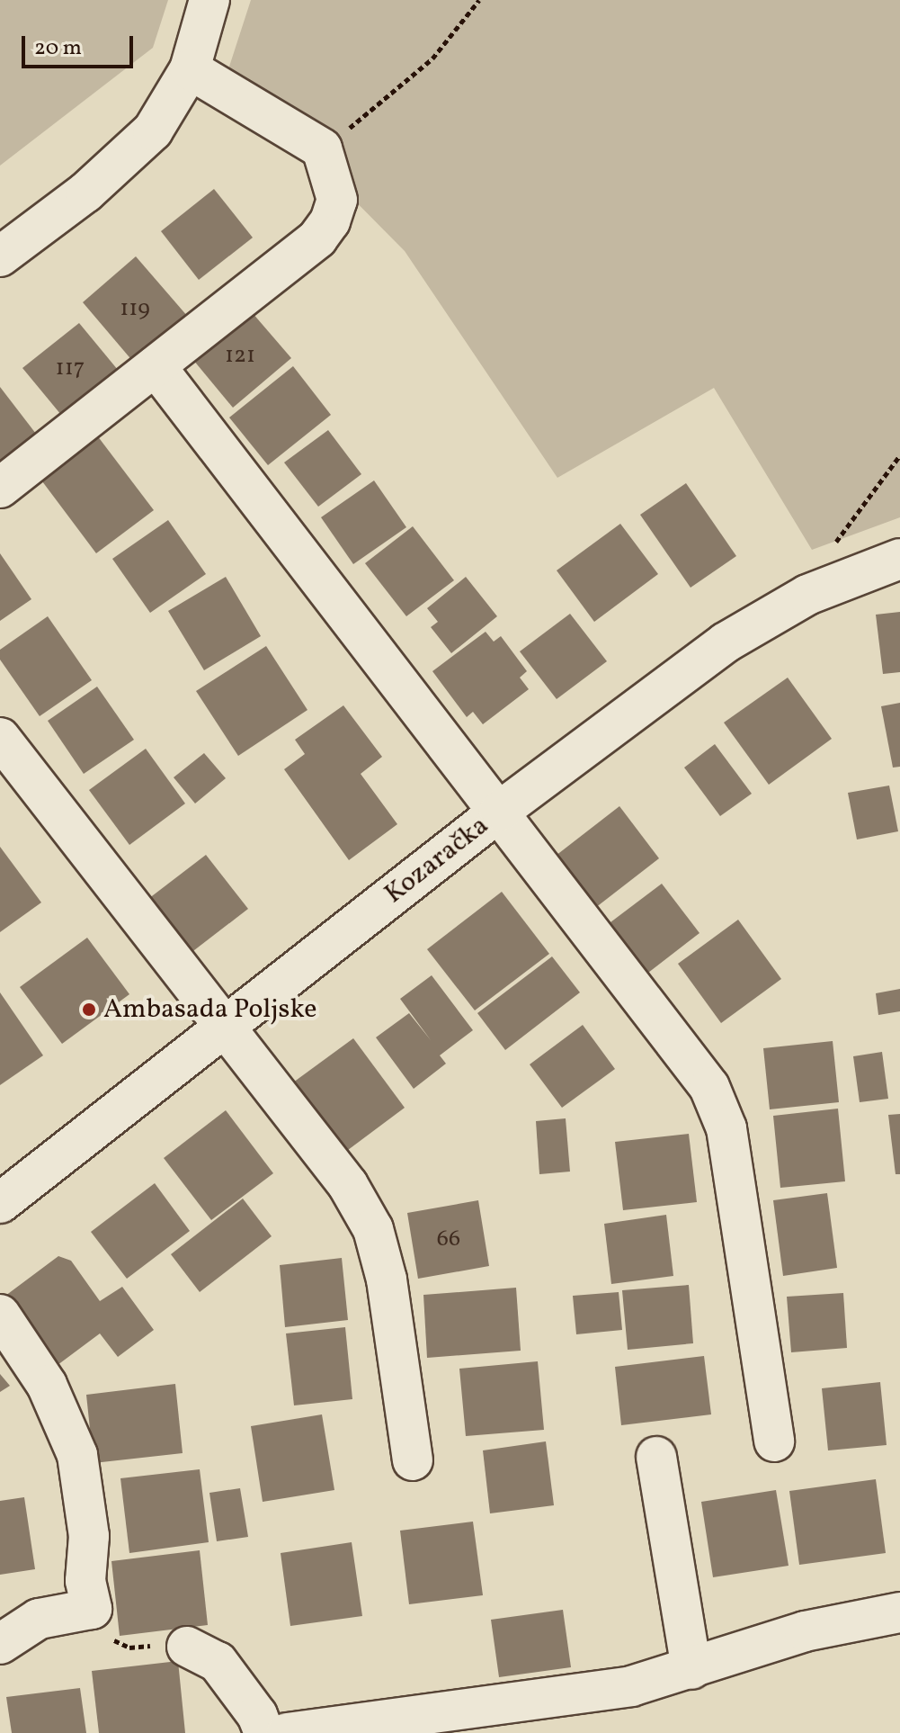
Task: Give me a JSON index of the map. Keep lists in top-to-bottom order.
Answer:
{
  "streets": {
    "street": ["Kozaračka"]
  },
  "places": ["Ambasada Poljske"],
  "house_numbers": [
    "119",
    "121",
    "117",
    "66"
  ],
  "scale_bar": "20 m"
}
